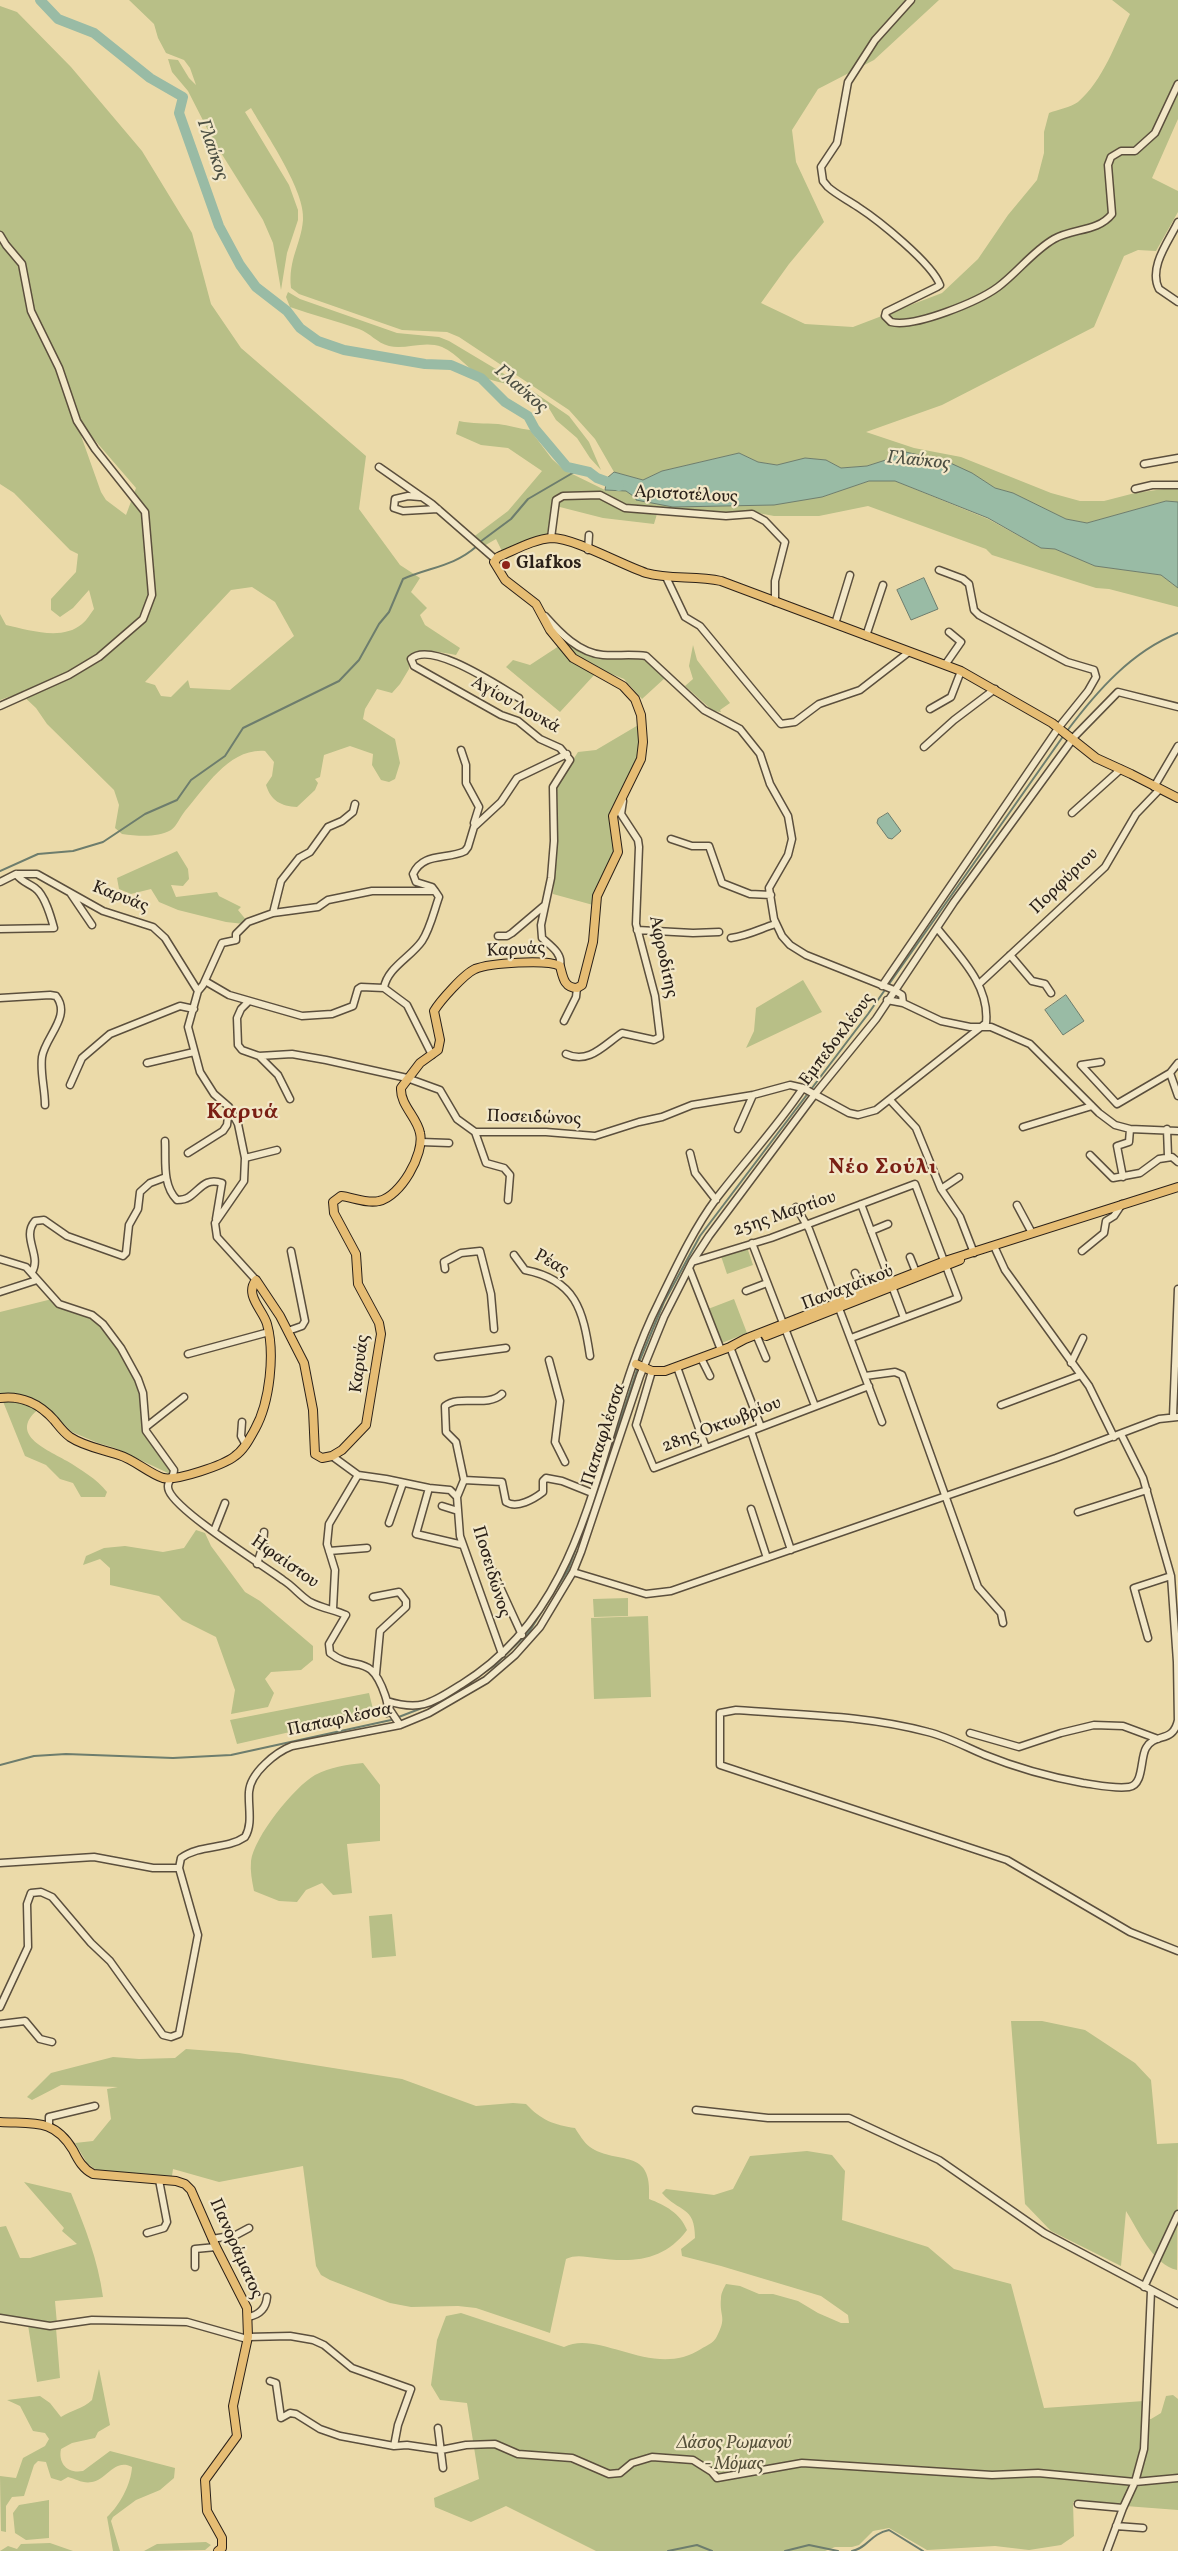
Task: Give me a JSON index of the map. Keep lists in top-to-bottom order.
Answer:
{
  "streets": {
    "main road": ["Καρυάς", "Παναχαϊκού", "Πανοράματος"],
    "street": [
      "Αριστοτέλους",
      "Αγίου Λουκά",
      "Πορφύριου",
      "Αφροδίτης",
      "Εμπεδοκλέους",
      "Ποσειδώνος",
      "25ης Μαρτίου",
      "Ρέας",
      "28ης Οκτωβρίου",
      "Παπαφλέσσα",
      "Ηφαίστου"
    ]
  },
  "crossings": [
    ["Αγίου Λουκά", "Καρυάς"],
    ["Εμπεδοκλέους", "25ης Μαρτίου"],
    ["Εμπεδοκλέους", "Παπαφλέσσα"],
    ["25ης Μαρτίου", "Παναχαϊκού"],
    ["Παναχαϊκού", "28ης Οκτωβρίου"]
  ],
  "districts": ["Καρυά", "Νέο Σούλι"],
  "water": ["Γλαύκος"],
  "parks": ["Δάσος Ρωμανού - Μόμας"],
  "places": ["Glafkos"]
}
